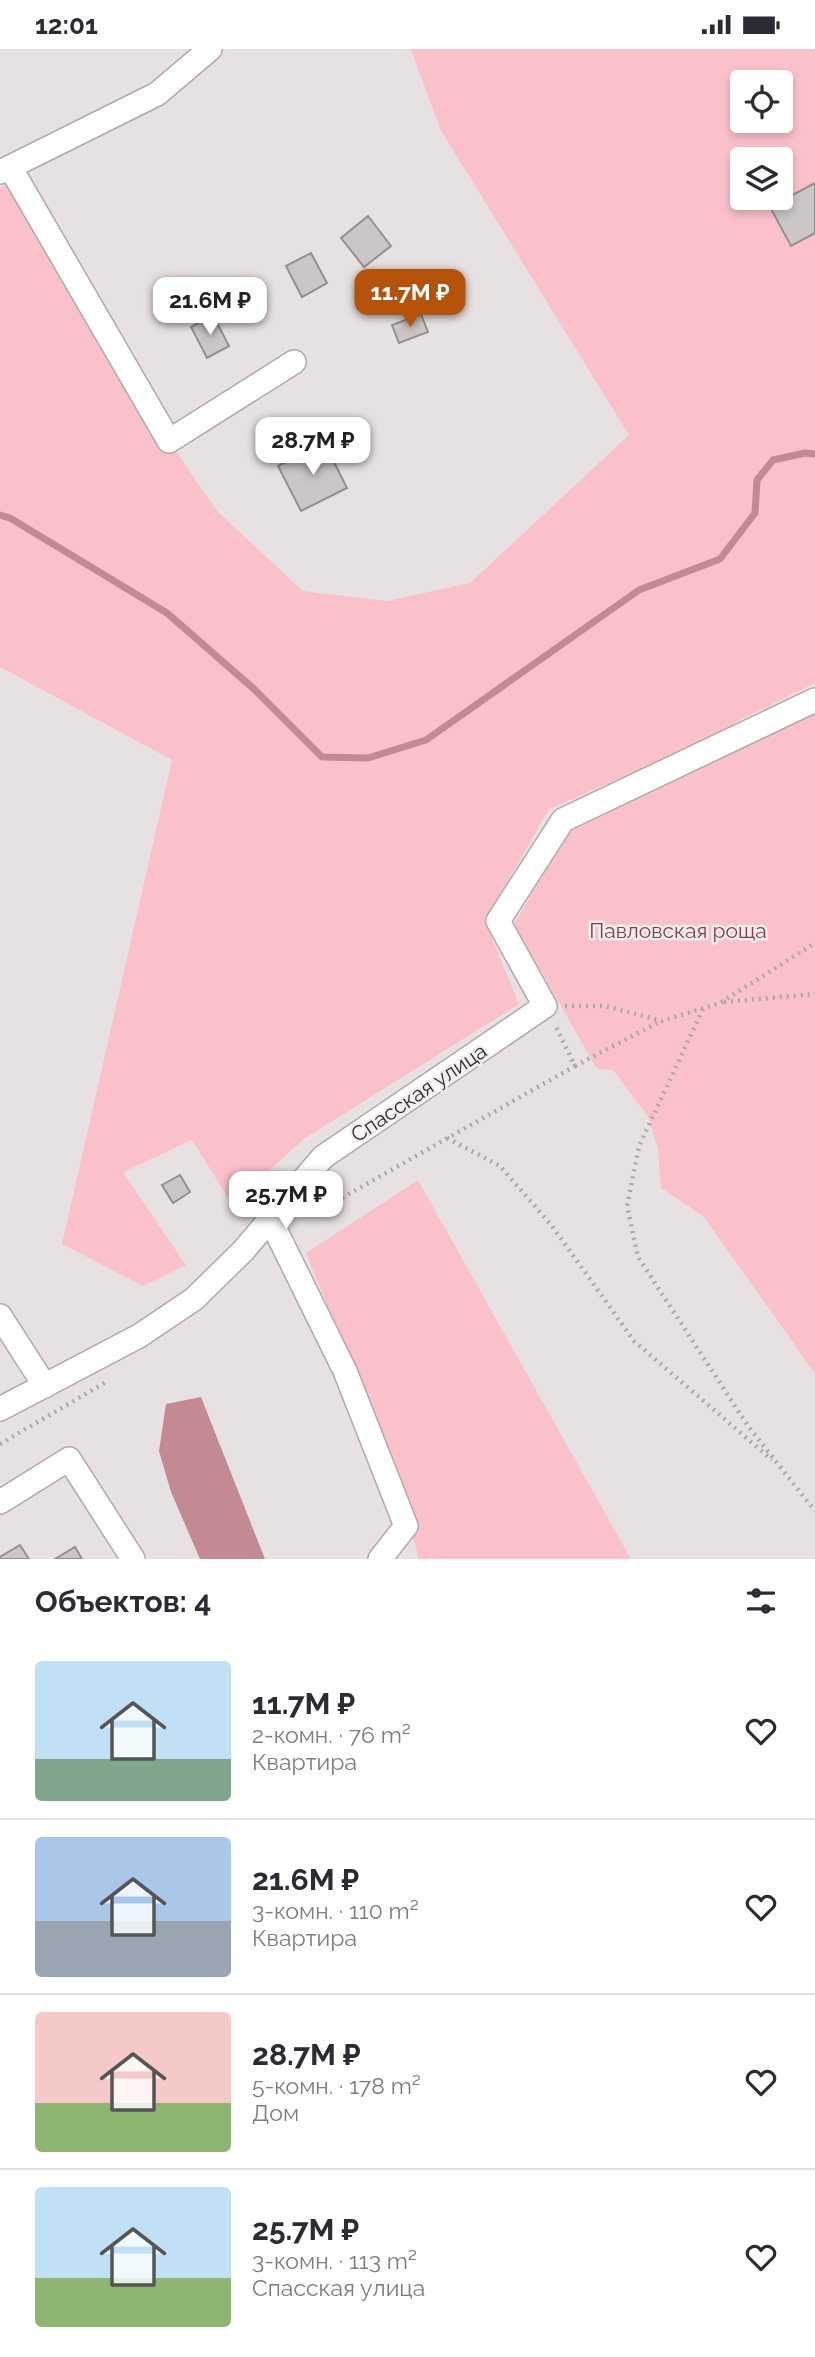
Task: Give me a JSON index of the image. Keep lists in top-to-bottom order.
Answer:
{
  "streets": {
    "street": ["Спасская улица"]
  },
  "parks": ["Павловская роща"],
  "page": {
    "status": "12:01",
    "price": [
      "11.7M ₽",
      "21.6M ₽",
      "28.7M ₽",
      "25.7M ₽"
    ],
    "heading": "Объектов: 4",
    "list": [
      {
        "name": "11.7M ₽",
        "note": "2-комн. · 76 m² · Квартира"
      },
      {
        "name": "21.6M ₽",
        "note": "3-комн. · 110 m² · Квартира"
      },
      {
        "name": "28.7M ₽",
        "note": "5-комн. · 178 m² · Дом"
      },
      {
        "name": "25.7M ₽",
        "note": "3-комн. · 113 m² · Спасская улица"
      }
    ]
  }
}
